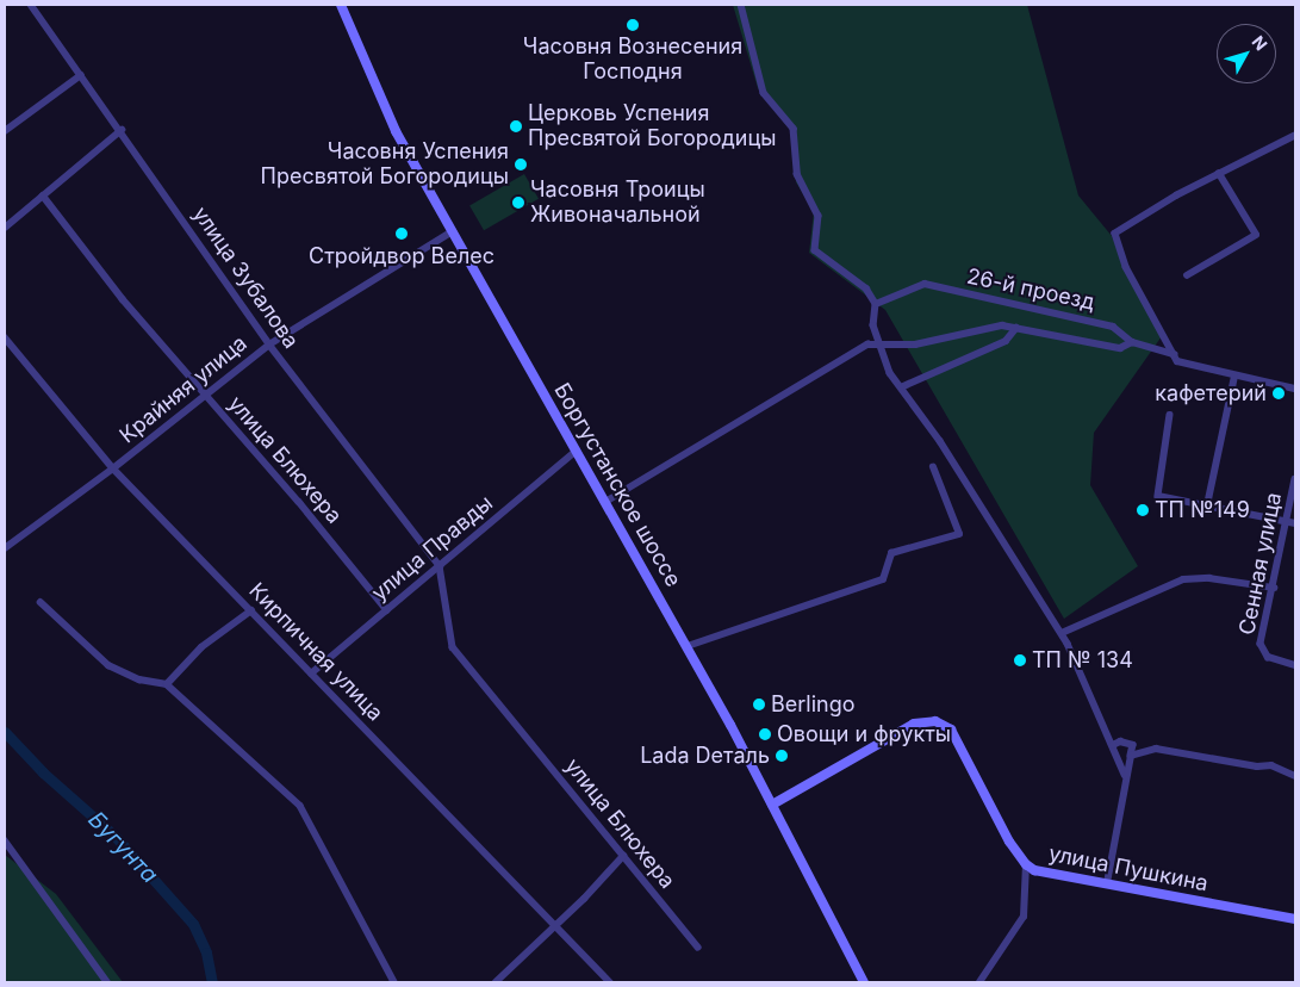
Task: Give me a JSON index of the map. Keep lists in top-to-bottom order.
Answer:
{
  "streets": {
    "street": [
      "улица Зубалова",
      "26-й проезд",
      "Крайняя улица",
      "улица Блюхера",
      "Боргустанское шоссе",
      "улица Правды",
      "Сенная улица",
      "Кирпичная улица",
      "улица Пушкина"
    ]
  },
  "crossings": [
    ["улица Зубалова", "Крайняя улица"],
    ["улица Зубалова", "улица Блюхера"],
    ["улица Зубалова", "улица Правды"],
    ["Крайняя улица", "улица Блюхера"],
    ["Крайняя улица", "Боргустанское шоссе"],
    ["Крайняя улица", "Кирпичная улица"],
    ["улица Блюхера", "улица Правды"],
    ["Боргустанское шоссе", "улица Правды"],
    ["Боргустанское шоссе", "улица Пушкина"],
    ["улица Правды", "Кирпичная улица"]
  ],
  "water": ["Бугунта"],
  "places": [
    "Часовня Вознесения Господня",
    "Церковь Успения Пресвятой Богородицы",
    "Часовня Успения Пресвятой Богородицы",
    "Часовня Троицы Живоначальной",
    "Стройдвор Велес",
    "кафетерий",
    "ТП №149",
    "ТП № 134",
    "Berlingo",
    "Овощи и фрукты",
    "Lada Dеталь"
  ],
  "north": "top right"
}
